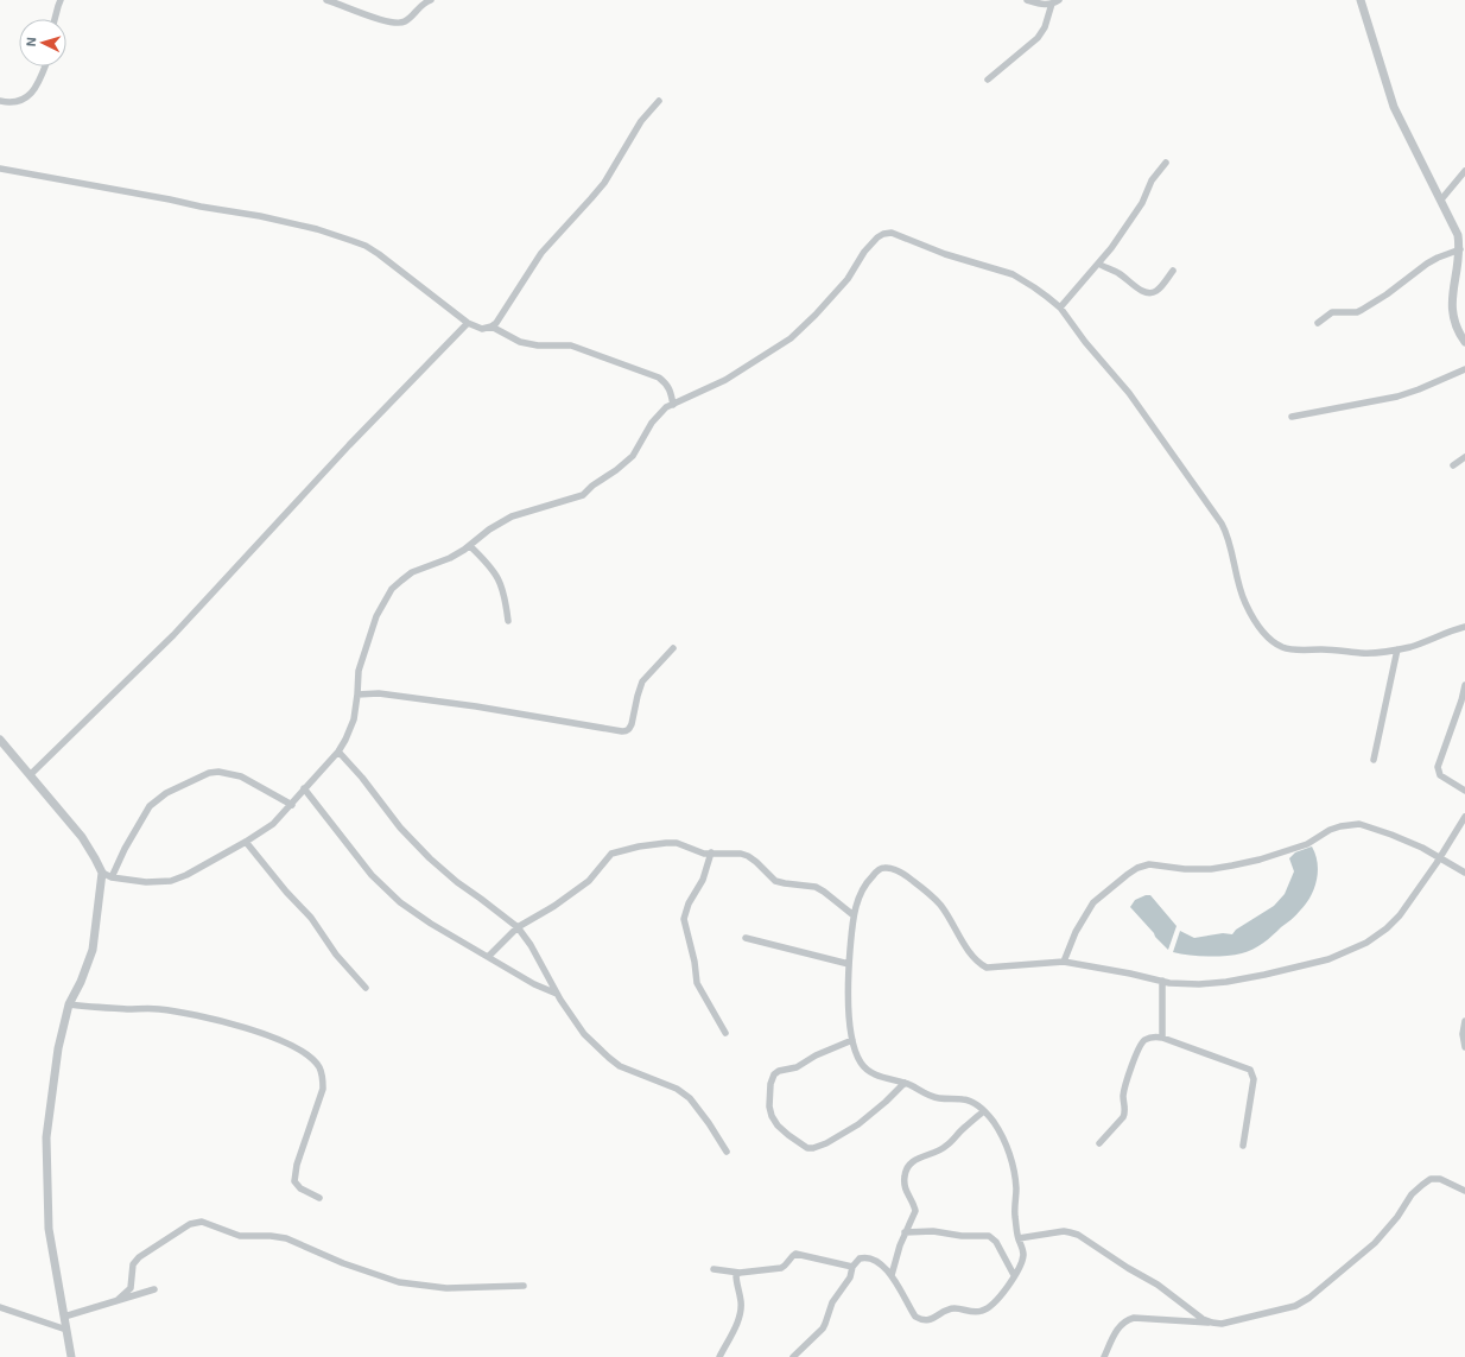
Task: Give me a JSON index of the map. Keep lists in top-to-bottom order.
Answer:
{
  "north": "left"
}
